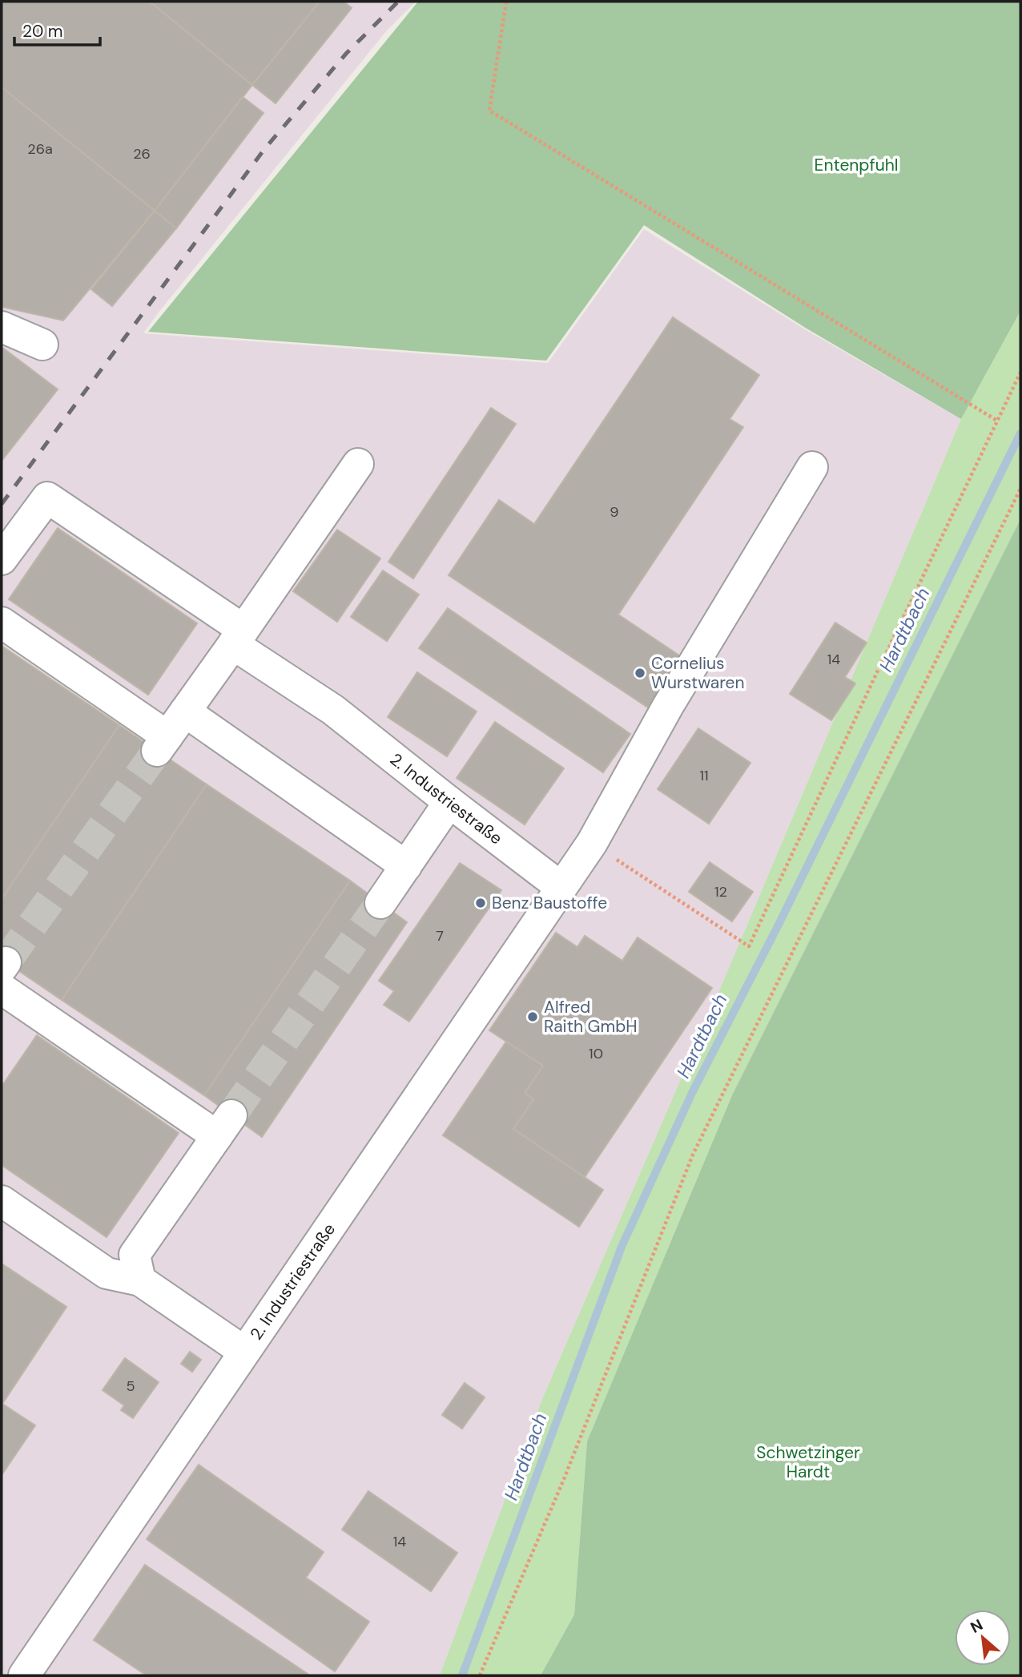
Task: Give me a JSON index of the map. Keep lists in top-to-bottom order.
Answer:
{
  "streets": {
    "street": ["2. Industriestraße"]
  },
  "water": ["Hardtbach"],
  "parks": ["Entenpfuhl", "Schwetzinger Hardt"],
  "places": ["Cornelius Wurstwaren", "Benz Baustoffe", "Alfred Raith GmbH"],
  "house_numbers": [
    "26a",
    "26",
    "9",
    "14",
    "11",
    "12",
    "7",
    "10",
    "5",
    "14"
  ],
  "scale_bar": "20 m",
  "north": "top left"
}
